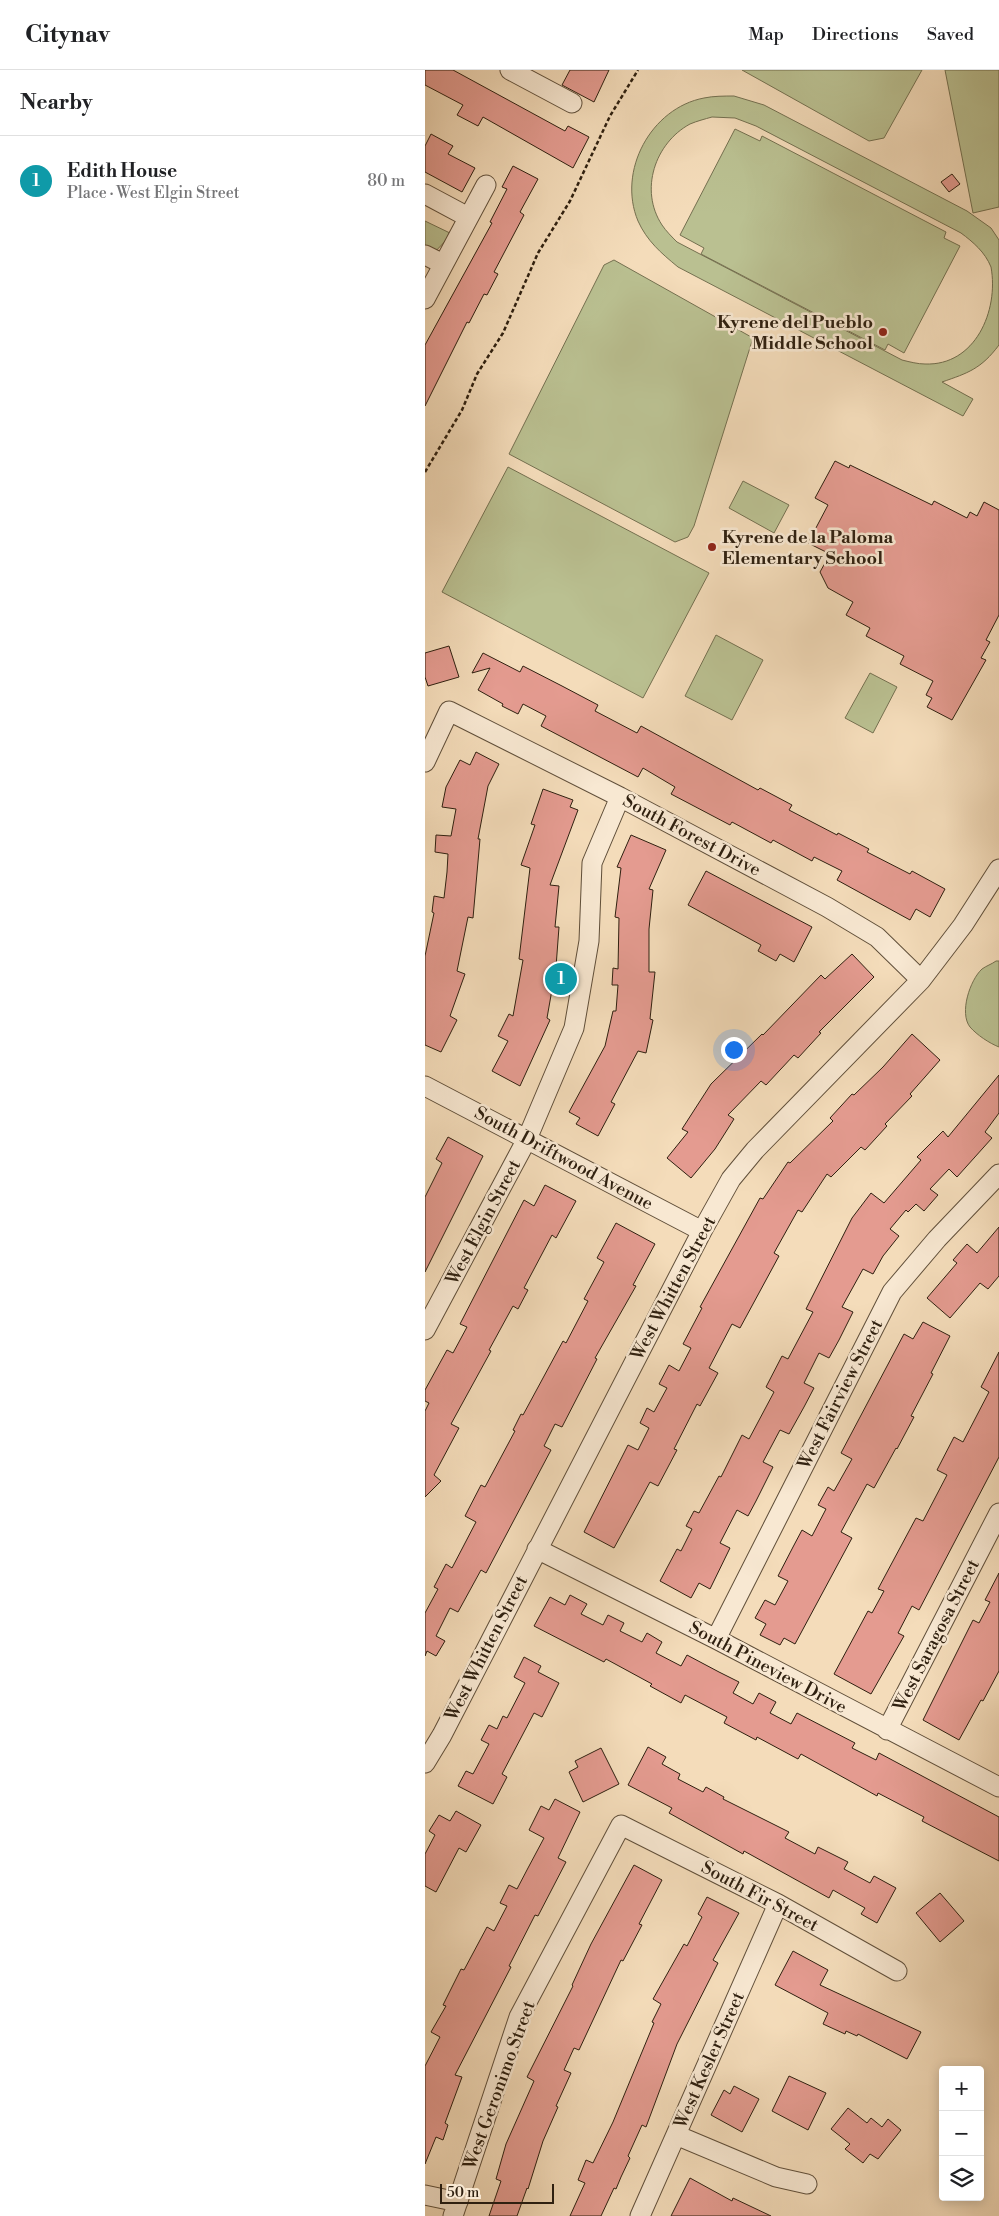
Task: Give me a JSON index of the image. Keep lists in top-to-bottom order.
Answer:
{
  "streets": {
    "street": [
      "South Forest Drive",
      "South Driftwood Avenue",
      "West Elgin Street",
      "West Whitten Street",
      "West Fairview Street",
      "West Saragosa Street",
      "South Pineview Drive",
      "South Fir Street",
      "West Kesler Street",
      "West Geronimo Street"
    ]
  },
  "crossings": [
    ["South Forest Drive", "West Elgin Street"],
    ["South Forest Drive", "West Whitten Street"],
    ["South Driftwood Avenue", "West Elgin Street"],
    ["South Driftwood Avenue", "West Whitten Street"],
    ["West Whitten Street", "South Pineview Drive"],
    ["West Fairview Street", "South Pineview Drive"],
    ["West Saragosa Street", "South Pineview Drive"],
    ["South Fir Street", "West Kesler Street"],
    ["South Fir Street", "West Geronimo Street"]
  ],
  "places": ["Kyrene del Pueblo Middle School", "Kyrene de la Paloma Elementary School"],
  "scale_bar": "50 m",
  "page": {
    "header": "Citynav",
    "nav": ["Map", "Directions", "Saved"],
    "heading": "Nearby",
    "list": [
      {
        "mark": "1",
        "name": "Edith House",
        "note": "Place · West Elgin Street",
        "value": "80 m"
      }
    ],
    "pins": "1",
    "map_buttons": ["+", "−"],
    "scale": "50 m"
  }
}
